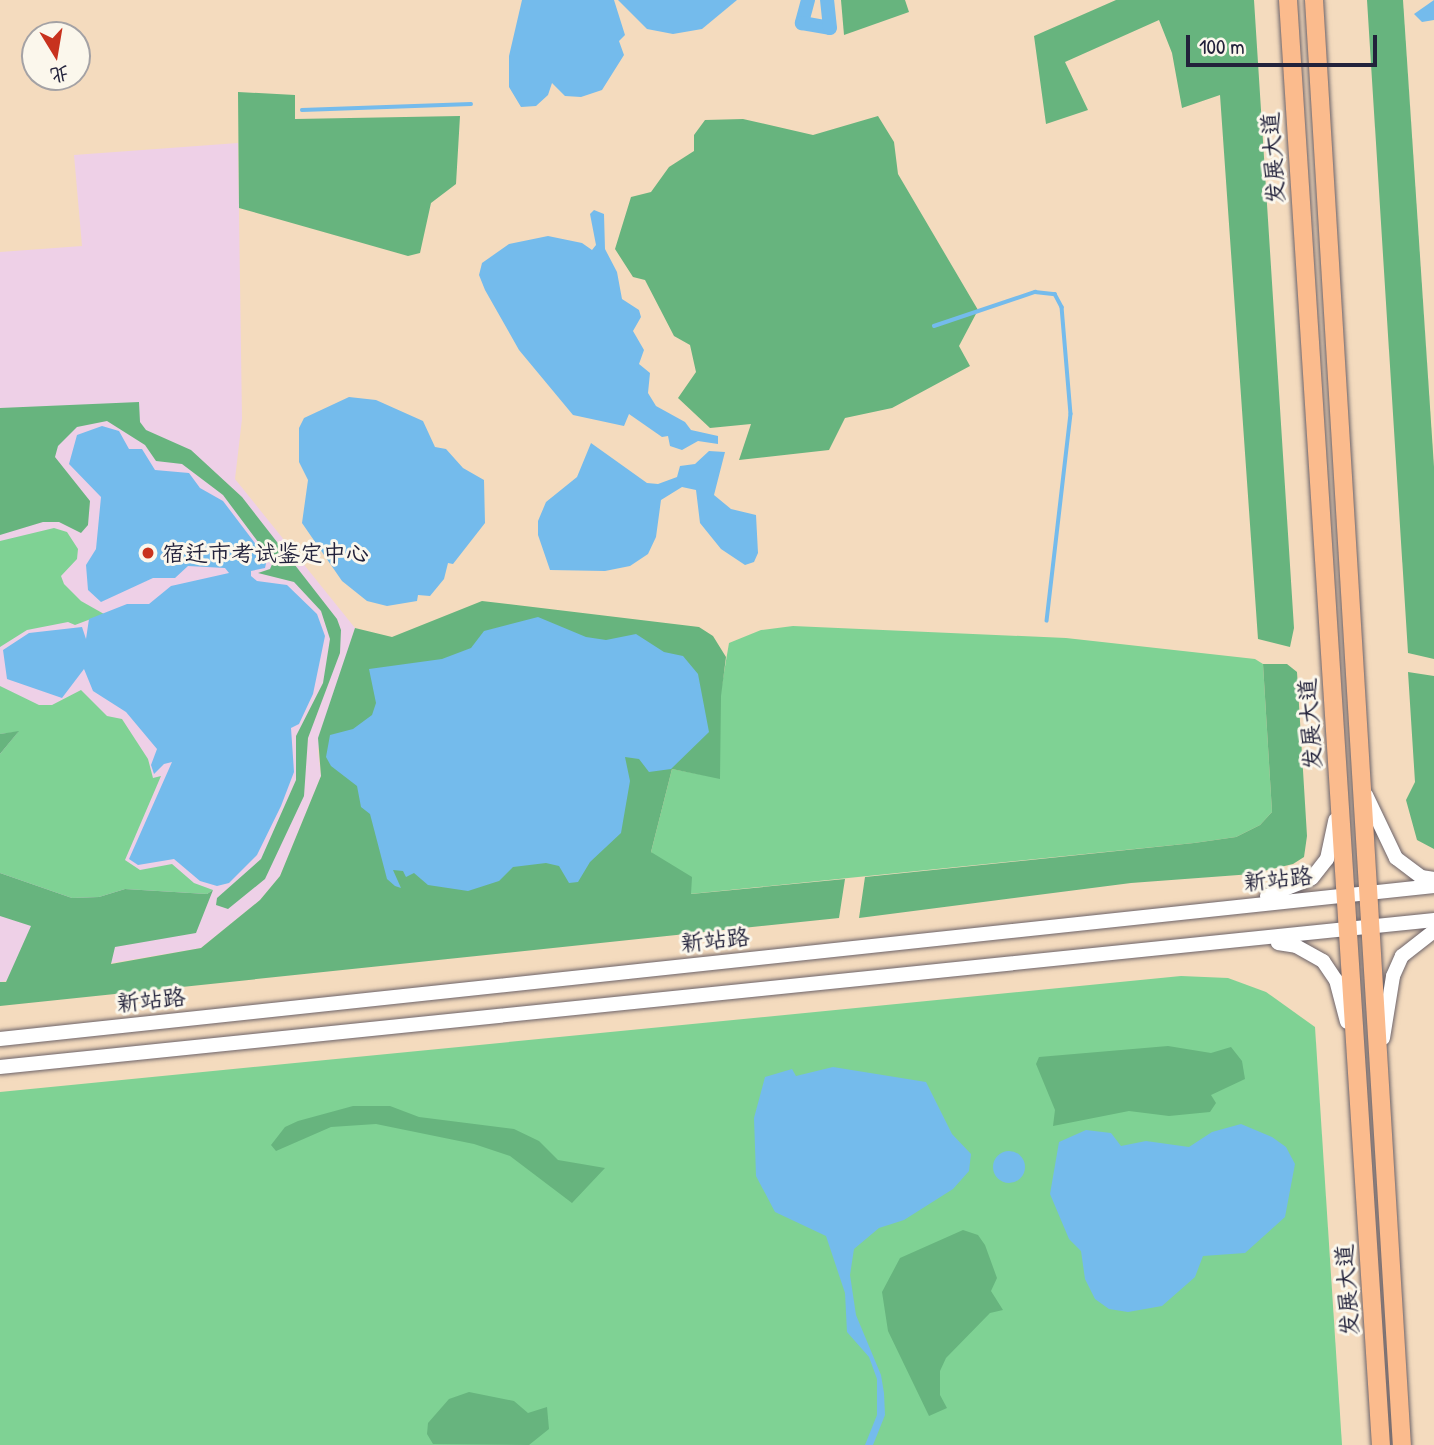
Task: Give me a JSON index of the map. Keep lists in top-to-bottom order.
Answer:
{
  "streets": {
    "main road": ["发展大道"],
    "street": ["新站路"]
  },
  "crossings": [
    ["发展大道", "新站路"]
  ],
  "places": ["宿迁市考试鉴定中心"],
  "scale_bar": "100 m",
  "north": "bottom"
}
